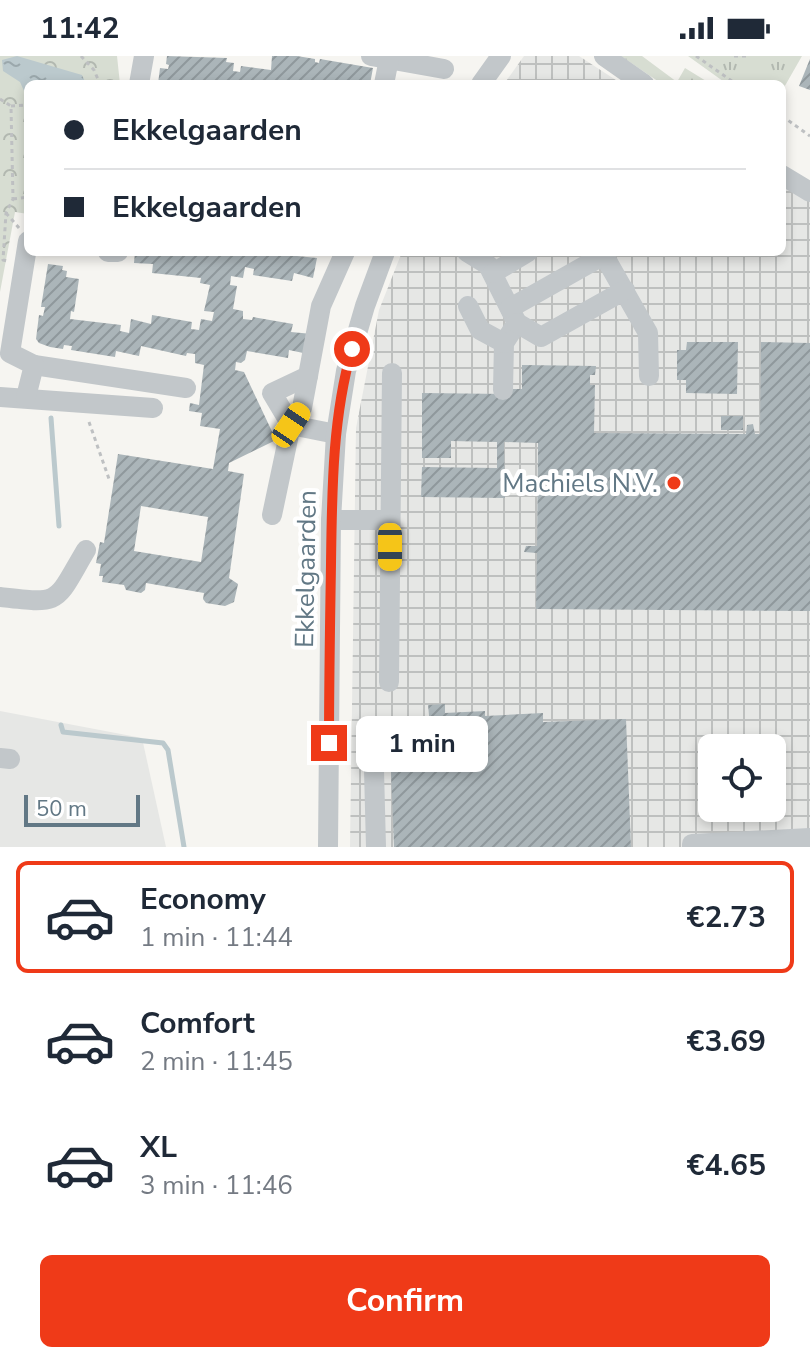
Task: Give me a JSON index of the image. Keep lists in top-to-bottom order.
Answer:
{
  "streets": {
    "street": ["Ekkelgaarden"]
  },
  "places": ["Machiels N.V."],
  "scale_bar": "50 m",
  "page": {
    "status": "11:42",
    "banner": ["Ekkelgaarden", "Ekkelgaarden"],
    "bubble": "1 min",
    "scale": "50 m",
    "list": [
      {
        "name": "Economy",
        "note": "1 min · 11:44",
        "value": "€2.73"
      },
      {
        "name": "Comfort",
        "note": "2 min · 11:45",
        "value": "€3.69"
      },
      {
        "name": "XL",
        "note": "3 min · 11:46",
        "value": "€4.65"
      }
    ],
    "buttons": "Confirm"
  }
}
